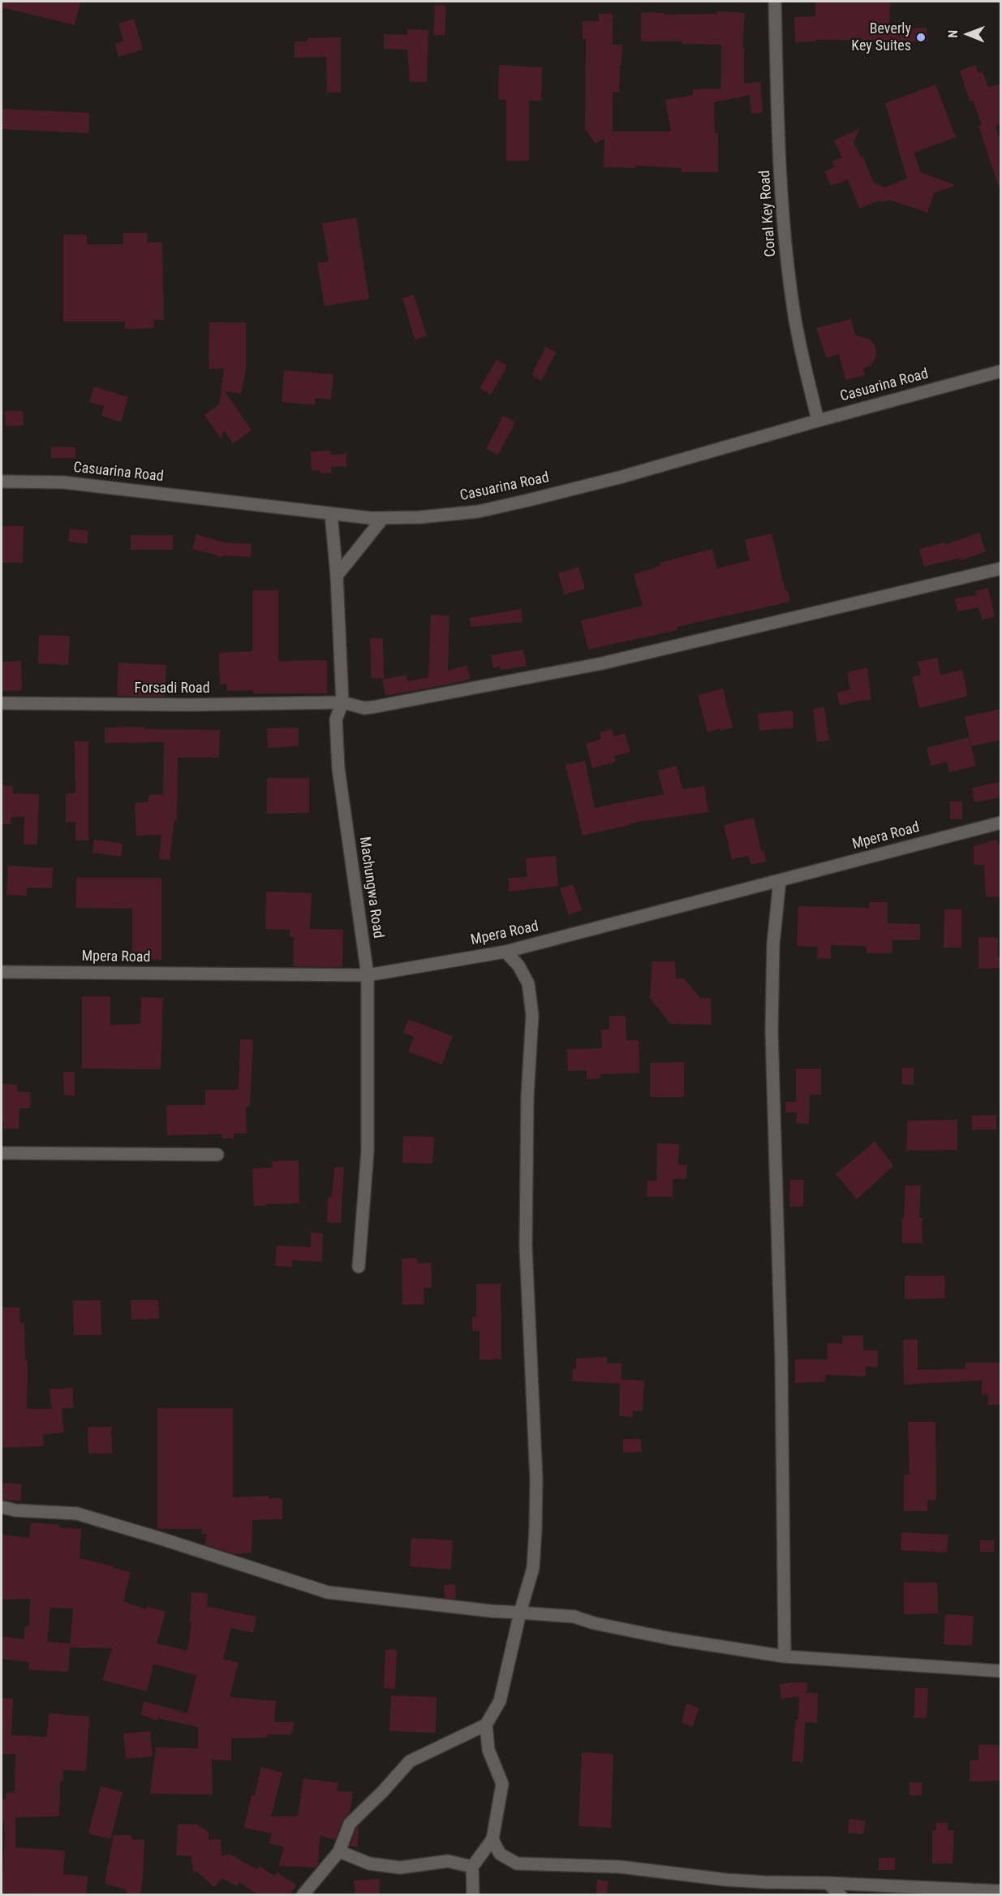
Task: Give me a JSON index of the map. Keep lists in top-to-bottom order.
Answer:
{
  "streets": {
    "street": [
      "Coral Key Road",
      "Casuarina Road",
      "Forsadi Road",
      "Mpera Road",
      "Machungwa Road"
    ]
  },
  "crossings": [
    ["Coral Key Road", "Casuarina Road"],
    ["Casuarina Road", "Machungwa Road"],
    ["Forsadi Road", "Machungwa Road"],
    ["Mpera Road", "Machungwa Road"]
  ],
  "places": ["Beverly Key Suites"],
  "north": "left"
}
